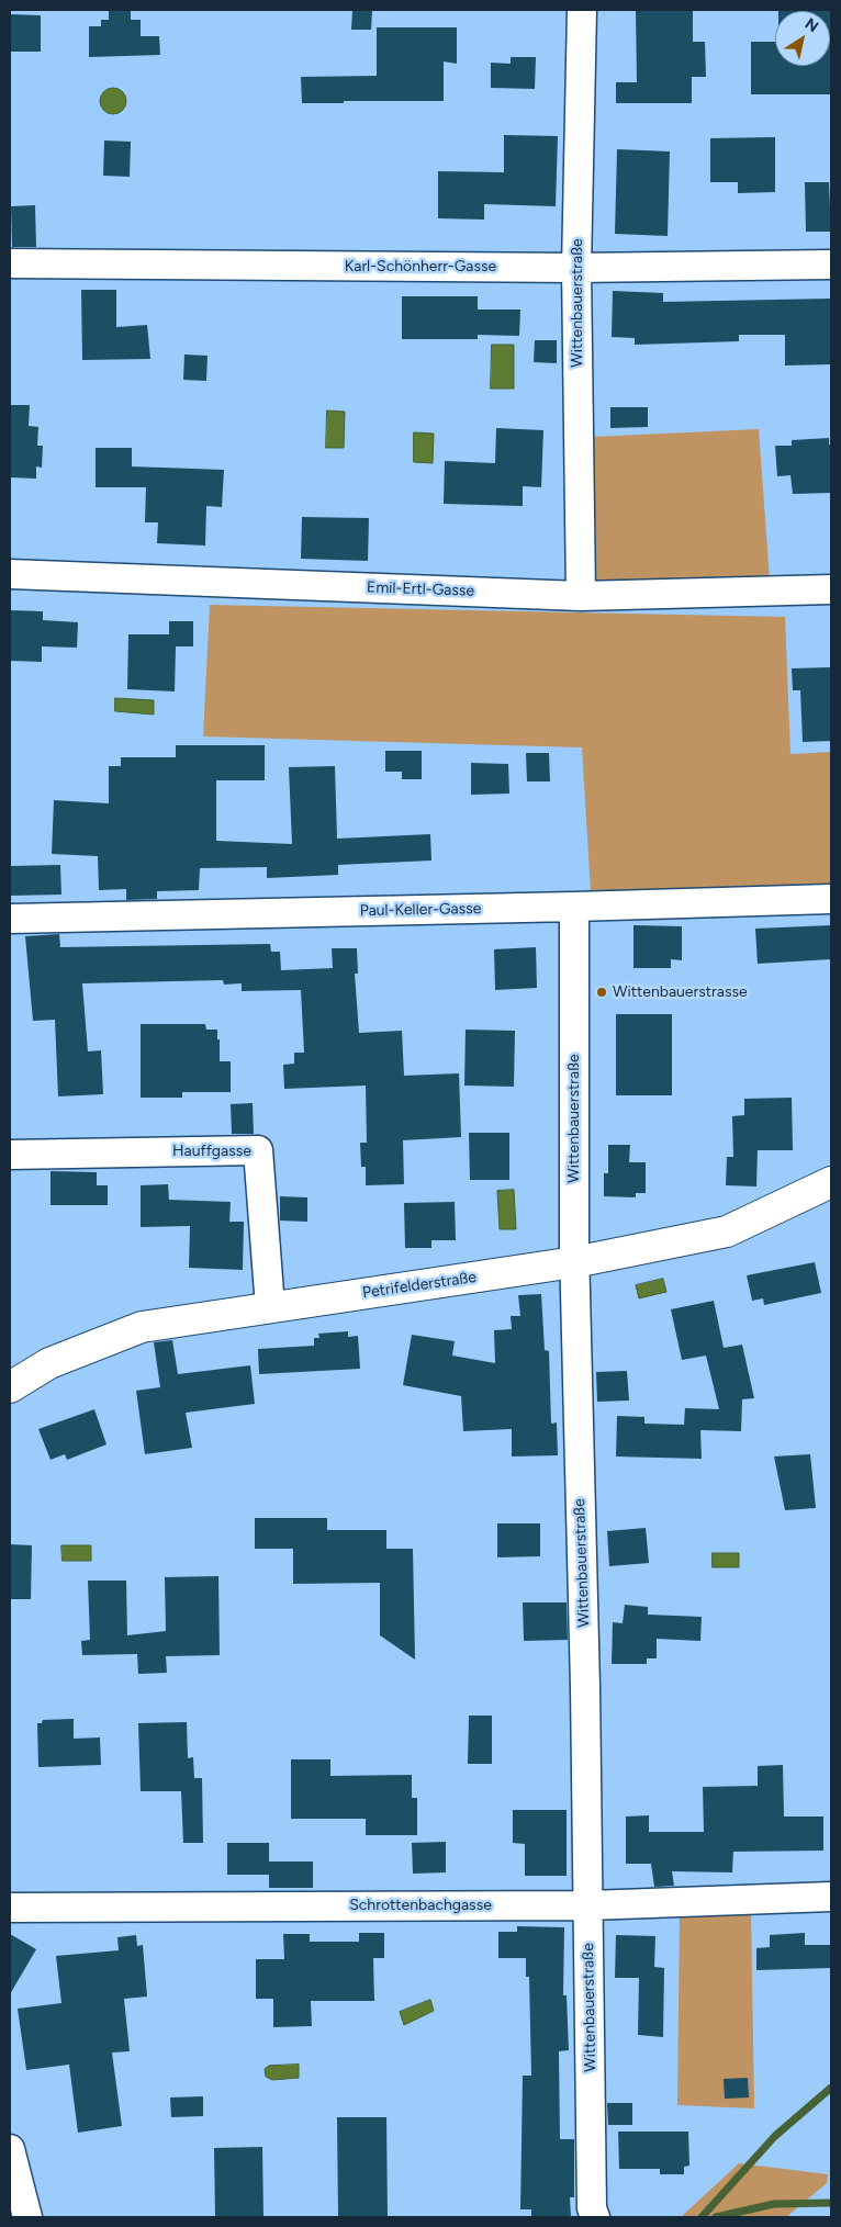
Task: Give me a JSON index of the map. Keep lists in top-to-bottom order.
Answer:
{
  "streets": {
    "main road": ["Petrifelderstraße"],
    "street": [
      "Karl-Schönherr-Gasse",
      "Wittenbauerstraße",
      "Emil-Ertl-Gasse",
      "Paul-Keller-Gasse",
      "Hauffgasse",
      "Schrottenbachgasse"
    ]
  },
  "crossings": [
    ["Karl-Schönherr-Gasse", "Wittenbauerstraße"],
    ["Wittenbauerstraße", "Emil-Ertl-Gasse"],
    ["Wittenbauerstraße", "Paul-Keller-Gasse"],
    ["Wittenbauerstraße", "Petrifelderstraße"],
    ["Wittenbauerstraße", "Schrottenbachgasse"],
    ["Hauffgasse", "Petrifelderstraße"]
  ],
  "places": ["Wittenbauerstrasse"],
  "north": "top right"
}
